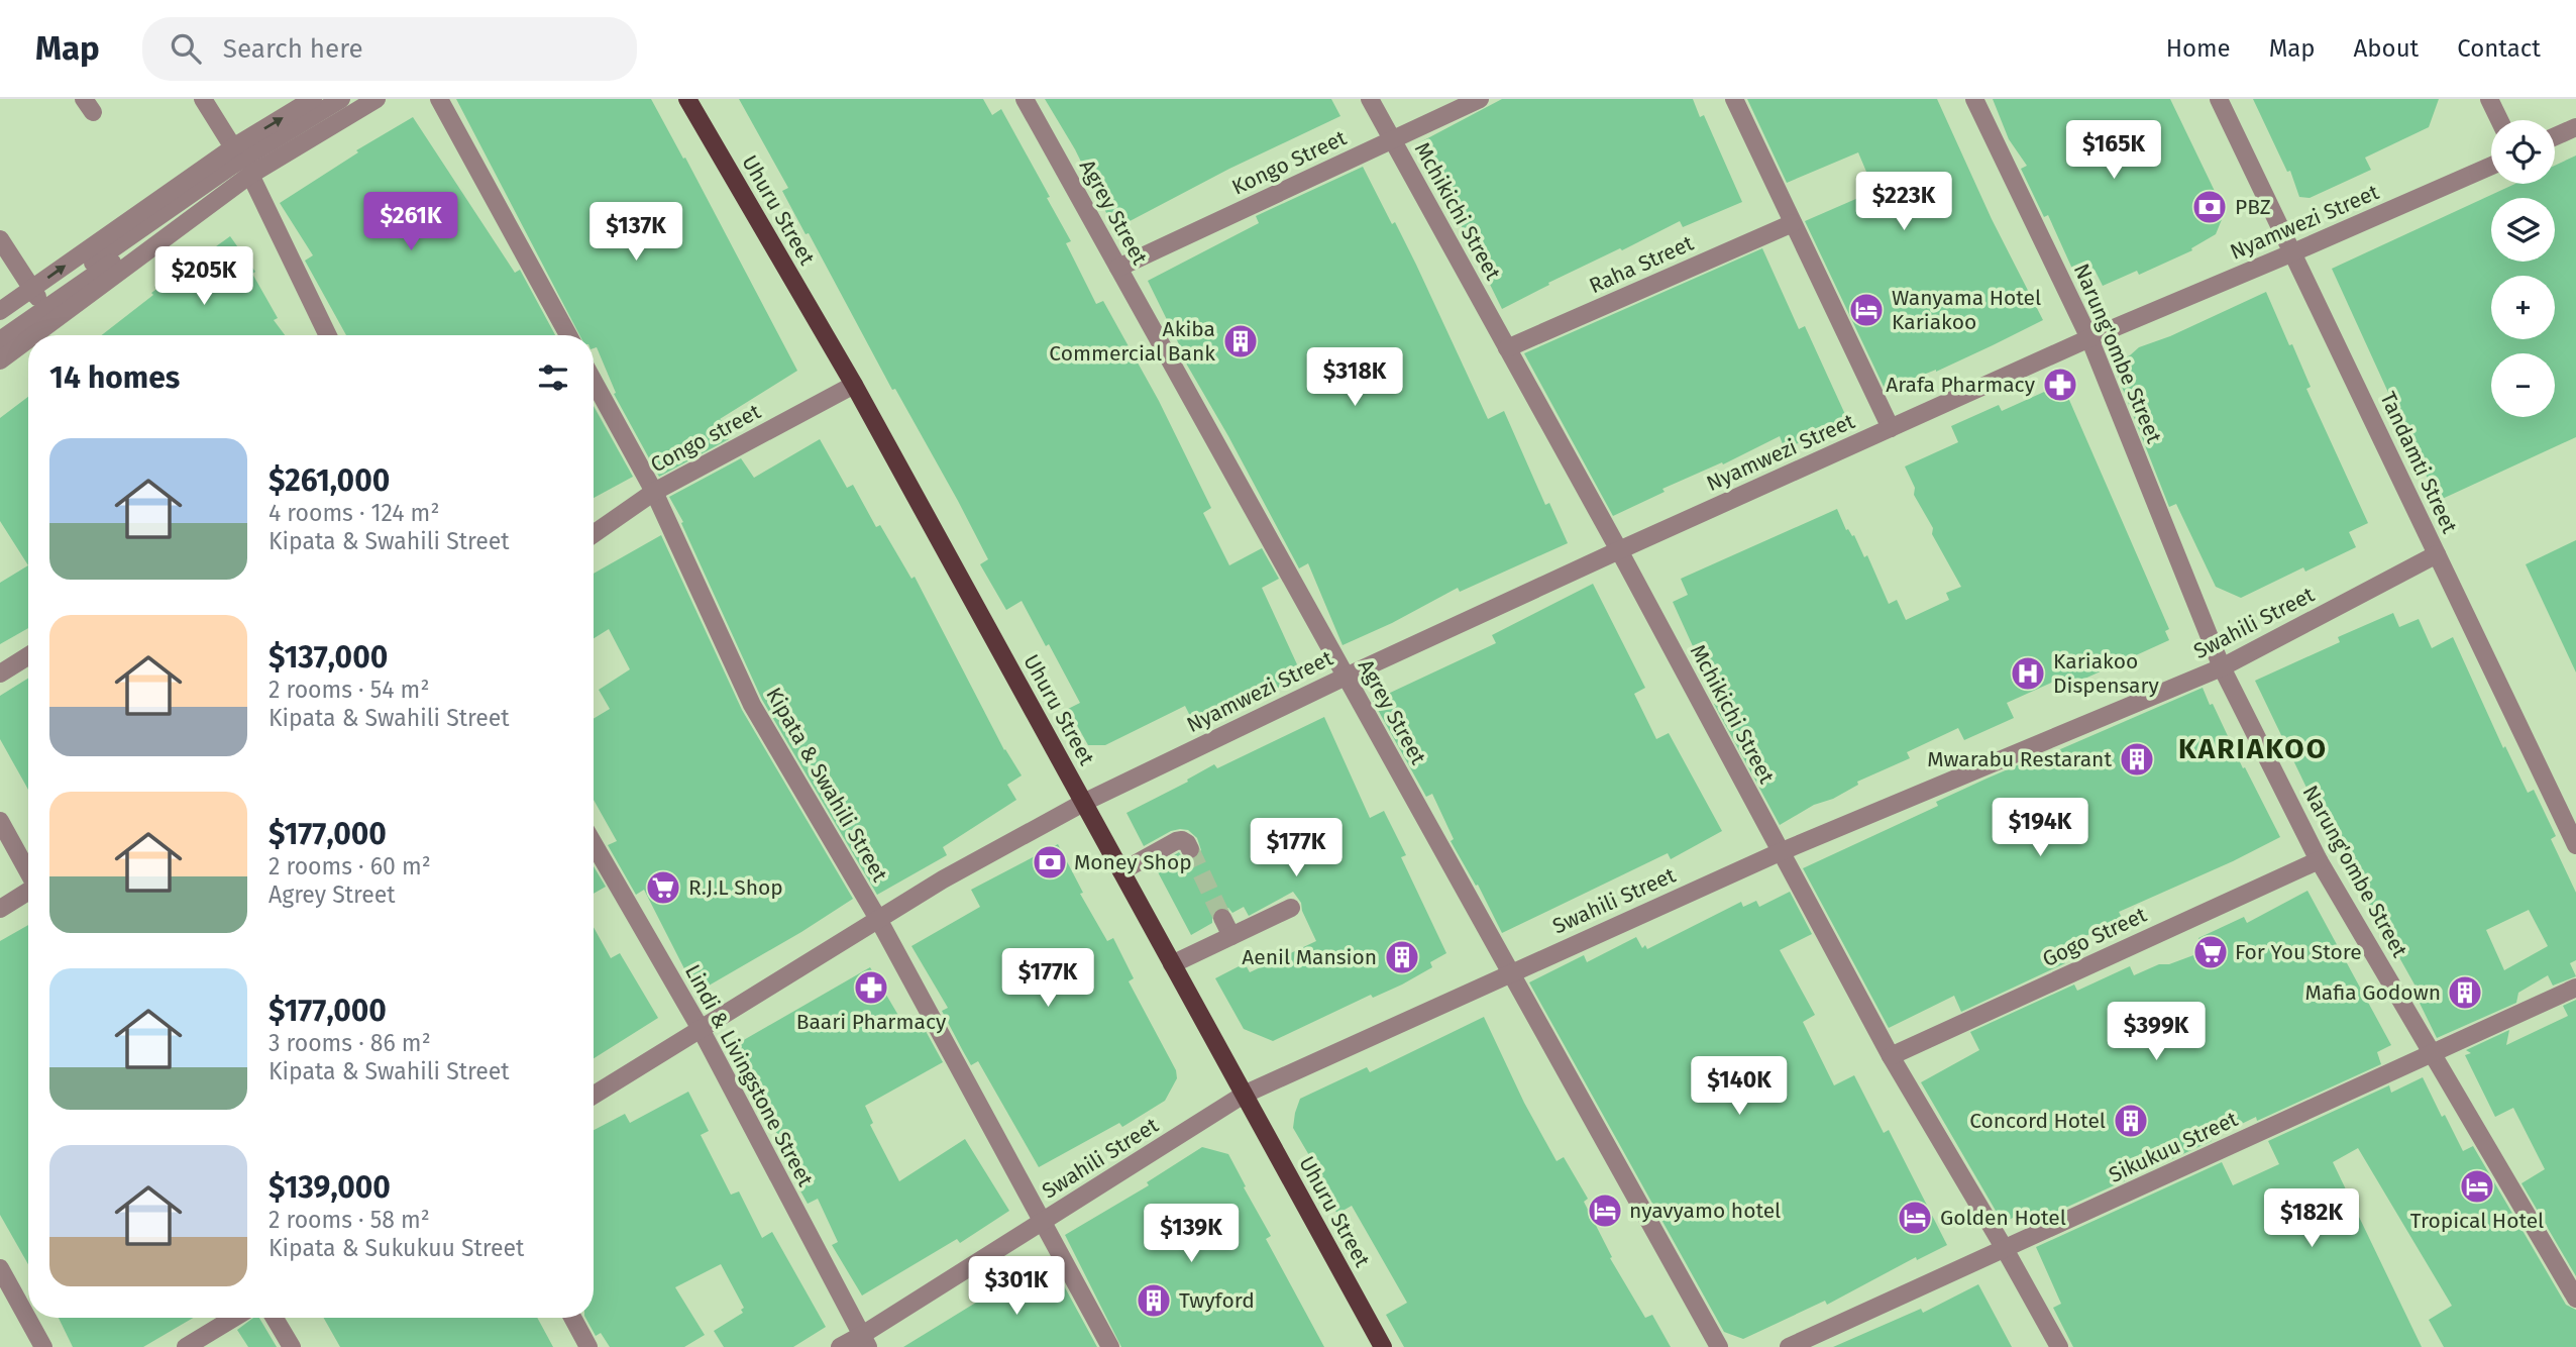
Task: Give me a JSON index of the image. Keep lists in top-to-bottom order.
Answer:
{
  "streets": {
    "main road": ["Uhuru Street"],
    "street": [
      "Kongo Street",
      "Mchikichi Street",
      "Agrey Street",
      "Nyamwezi Street",
      "Raha Street",
      "Narung'ombe Street",
      "Congo street",
      "Tandamti Street",
      "Swahili Street",
      "Kipata & Swahili Street",
      "Gogo Street",
      "Lindi & Livingstone Street",
      "Sikukuu Street"
    ]
  },
  "crossings": [
    ["Kongo Street", "Mchikichi Street"],
    ["Kongo Street", "Agrey Street"],
    ["Uhuru Street", "Nyamwezi Street"],
    ["Uhuru Street", "Congo street"],
    ["Uhuru Street", "Swahili Street"],
    ["Mchikichi Street", "Nyamwezi Street"],
    ["Mchikichi Street", "Raha Street"],
    ["Mchikichi Street", "Swahili Street"],
    ["Mchikichi Street", "Gogo Street"],
    ["Mchikichi Street", "Sikukuu Street"],
    ["Agrey Street", "Nyamwezi Street"],
    ["Agrey Street", "Swahili Street"],
    ["Nyamwezi Street", "Narung'ombe Street"],
    ["Nyamwezi Street", "Tandamti Street"],
    ["Nyamwezi Street", "Kipata & Swahili Street"],
    ["Nyamwezi Street", "Lindi & Livingstone Street"],
    ["Narung'ombe Street", "Swahili Street"],
    ["Narung'ombe Street", "Gogo Street"],
    ["Narung'ombe Street", "Sikukuu Street"],
    ["Congo street", "Kipata & Swahili Street"],
    ["Tandamti Street", "Swahili Street"],
    ["Swahili Street", "Kipata & Swahili Street"],
    ["Swahili Street", "Lindi & Livingstone Street"]
  ],
  "districts": ["KARIAKOO"],
  "places": {
    "bank": ["PBZ", "Money Shop"],
    "hotel": [
      "Wanyama Hotel Kariakoo",
      "Tropical Hotel",
      "nyavyamo hotel",
      "Golden Hotel"
    ],
    "building": [
      "Akiba Commercial Bank",
      "Mwarabu Restarant",
      "Aenil Mansion",
      "Mafia Godown",
      "Concord Hotel",
      "Twyford"
    ],
    "pharmacy": ["Arafa Pharmacy", "Baari Pharmacy"],
    "hospital": ["Kariakoo Dispensary"],
    "supermarket": ["R.J.L Shop", "For You Store"]
  },
  "page": {
    "header": "Map",
    "search": "Search here",
    "nav": [
      "Home",
      "Map",
      "About",
      "Contact"
    ],
    "map_buttons": ["+", "−"],
    "price": [
      "$165K",
      "$223K",
      "$261K",
      "$137K",
      "$205K",
      "$318K",
      "$194K",
      "$177K",
      "$177K",
      "$399K",
      "$140K",
      "$182K",
      "$139K",
      "$301K"
    ],
    "heading": "14 homes",
    "list": [
      {
        "name": "$261,000",
        "note": "4 rooms · 124 m² · Kipata & Swahili Street"
      },
      {
        "name": "$137,000",
        "note": "2 rooms · 54 m² · Kipata & Swahili Street"
      },
      {
        "name": "$177,000",
        "note": "2 rooms · 60 m² · Agrey Street"
      },
      {
        "name": "$177,000",
        "note": "3 rooms · 86 m² · Kipata & Swahili Street"
      },
      {
        "name": "$139,000",
        "note": "2 rooms · 58 m² · Kipata & Sukukuu Street"
      }
    ]
  }
}
